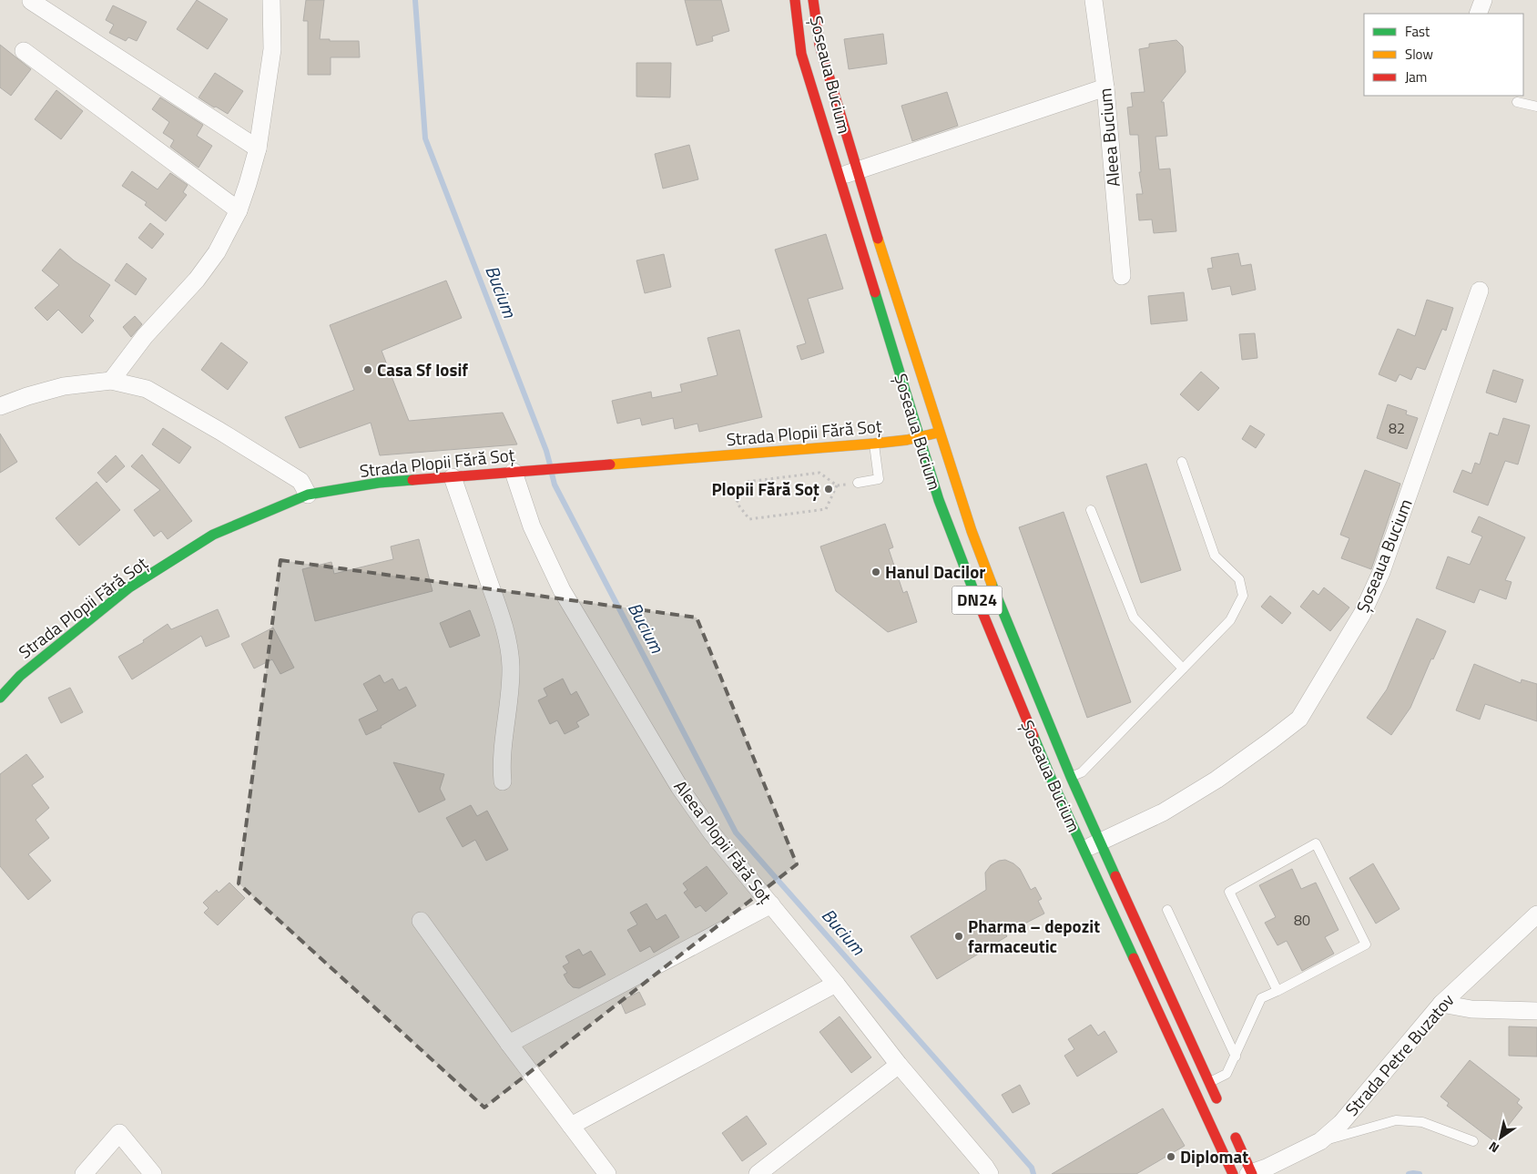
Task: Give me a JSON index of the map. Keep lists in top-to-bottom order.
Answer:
{
  "streets": {
    "main road": ["Șoseaua Bucium", "Strada Plopii Fără Soț", "DN24"],
    "street": ["Aleea Bucium", "Aleea Plopii Fără Soț", "Strada Petre Buzatov"]
  },
  "crossings": [
    ["Șoseaua Bucium", "Strada Plopii Fără Soț"],
    ["Strada Plopii Fără Soț", "Aleea Plopii Fără Soț"]
  ],
  "water": ["Bucium"],
  "places": [
    "Casa Sf Iosif",
    "Plopii Fără Soț",
    "Hanul Dacilor",
    "Pharma – depozit farmaceutic",
    "Diplomat"
  ],
  "house_numbers": ["82", "80"],
  "legend": ["Fast", "Slow", "Jam"],
  "north": "bottom left"
}
